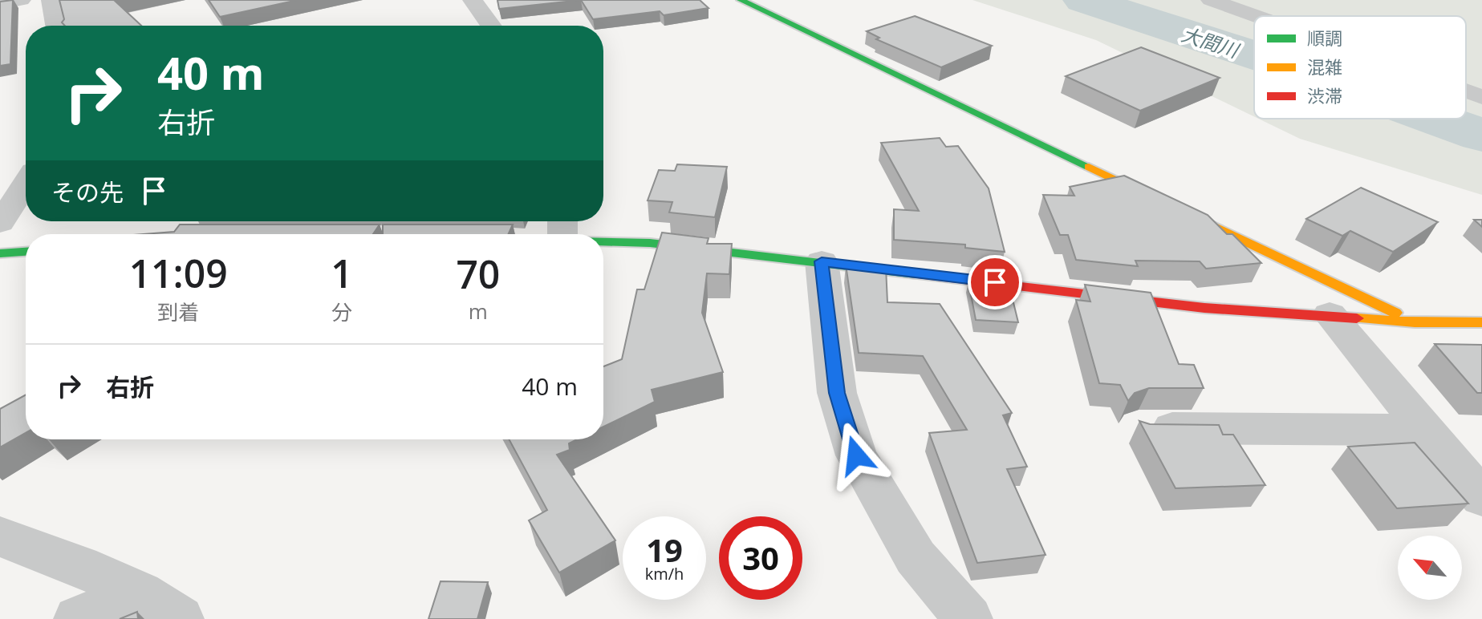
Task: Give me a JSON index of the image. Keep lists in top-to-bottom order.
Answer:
{
  "water": ["大間川"],
  "legend": ["順調", "混雑", "渋滞"],
  "north": "top left",
  "page": {
    "turn": ["40 m", "右折"],
    "then": "その先",
    "eta": [
      "11:09",
      "到着",
      "1",
      "分",
      "70",
      "m"
    ],
    "list": [
      {
        "name": "右折",
        "value": "40 m"
      }
    ],
    "speed": "19 km/h",
    "limit": "30"
  }
}
